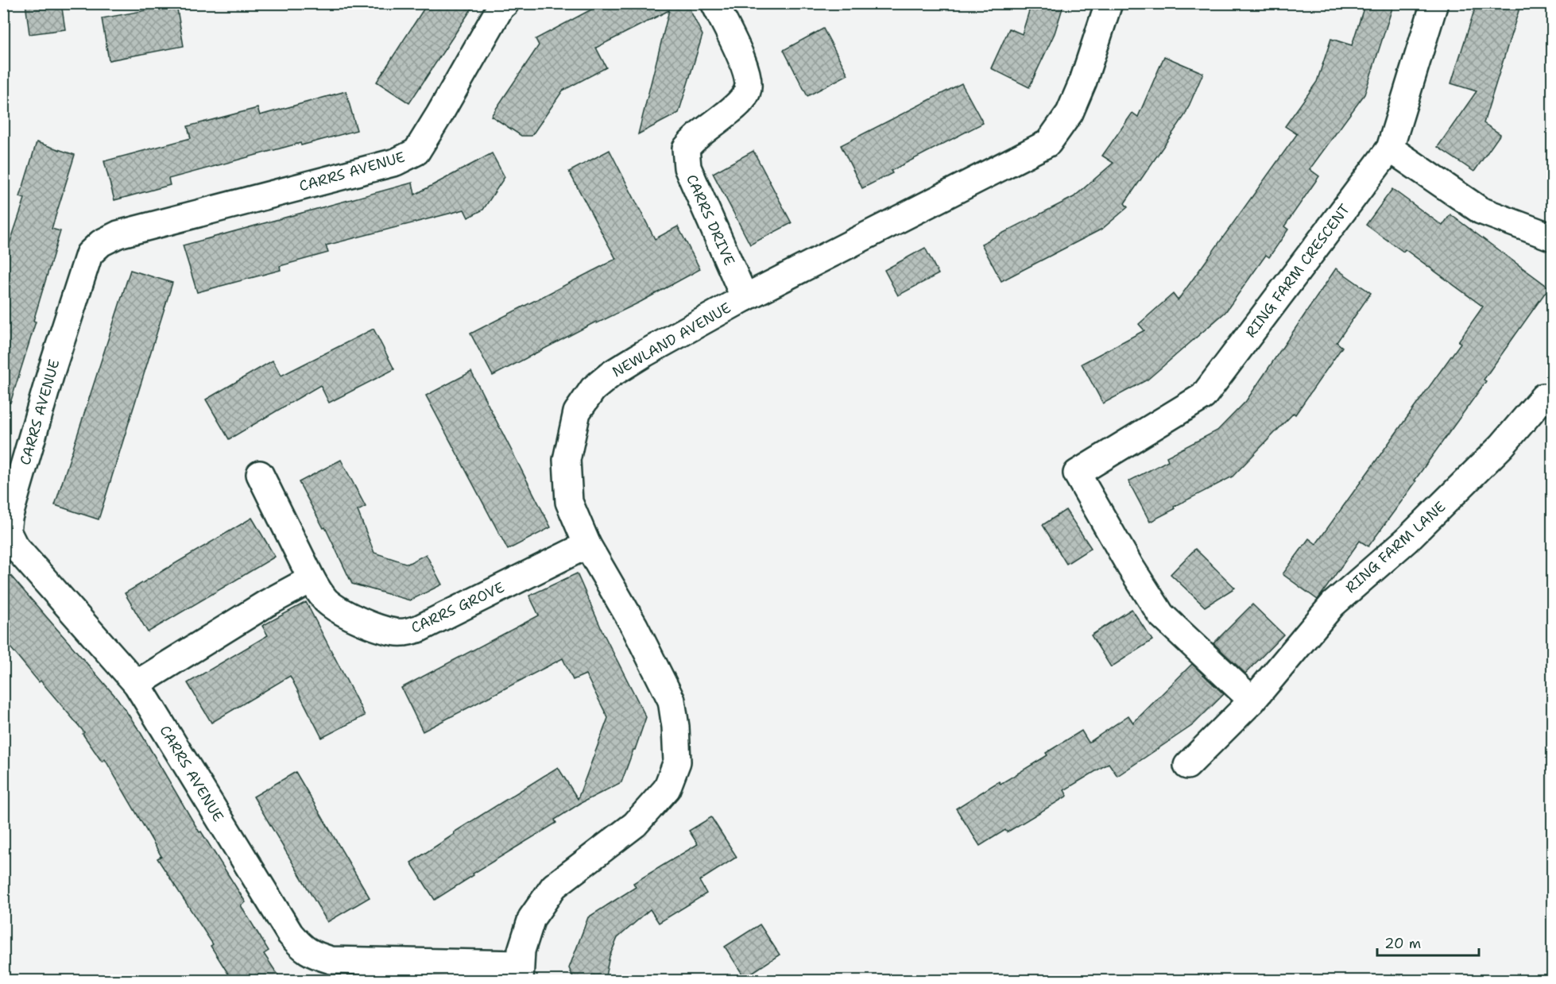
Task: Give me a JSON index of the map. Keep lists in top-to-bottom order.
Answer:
{
  "streets": {
    "street": [
      "CARRS AVENUE",
      "CARRS DRIVE",
      "RING FARM CRESCENT",
      "NEWLAND AVENUE",
      "RING FARM LANE",
      "CARRS GROVE"
    ]
  },
  "crossings": [
    ["CARRS AVENUE", "NEWLAND AVENUE"],
    ["CARRS DRIVE", "NEWLAND AVENUE"],
    ["RING FARM CRESCENT", "RING FARM LANE"],
    ["NEWLAND AVENUE", "CARRS GROVE"]
  ],
  "scale_bar": "20 m"
}
